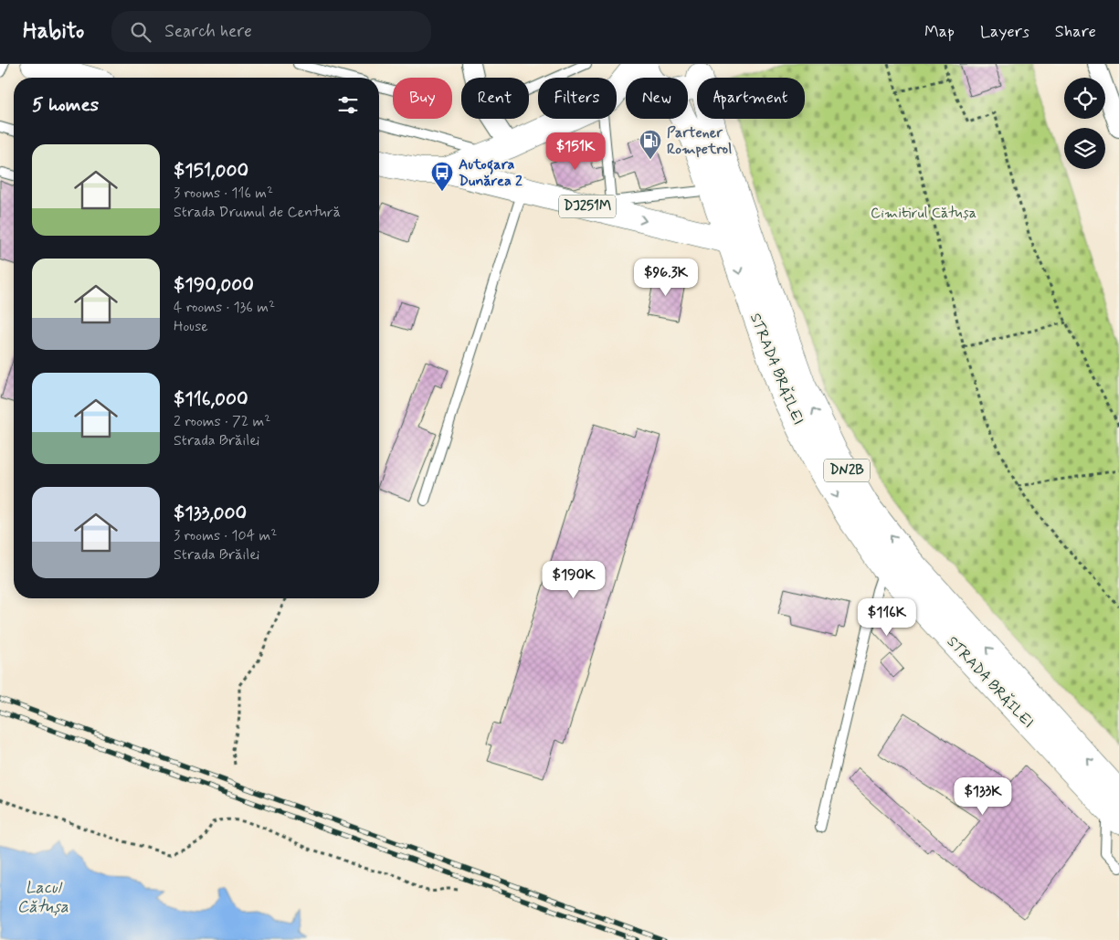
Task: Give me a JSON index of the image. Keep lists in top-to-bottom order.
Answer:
{
  "streets": {
    "highway": ["DJ251M", "STRADA BRĂILEI", "DN2B"]
  },
  "crossings": [
    ["DJ251M", "STRADA BRĂILEI"]
  ],
  "water": ["Lacul Cătușa"],
  "parks": ["Cimitirul Cătușa"],
  "places": {
    "fuel station": ["Partener Rompetrol"],
    "bus stop": ["Autogara Dunărea 2"]
  },
  "page": {
    "header": "Habito",
    "search": "Search here",
    "nav": ["Map", "Layers", "Share"],
    "chip": [
      "Buy",
      "Rent",
      "Filters",
      "New",
      "Apartment"
    ],
    "heading": "5 homes",
    "price": [
      "$151K",
      "$96.3K",
      "$190K",
      "$116K",
      "$133K"
    ],
    "list": [
      {
        "name": "$151,000",
        "note": "3 rooms · 116 m² · Strada Drumul de Centură"
      },
      {
        "name": "$190,000",
        "note": "4 rooms · 136 m² · House"
      },
      {
        "name": "$116,000",
        "note": "2 rooms · 72 m² · Strada Brăilei"
      },
      {
        "name": "$133,000",
        "note": "3 rooms · 104 m² · Strada Brăilei"
      }
    ]
  }
}
